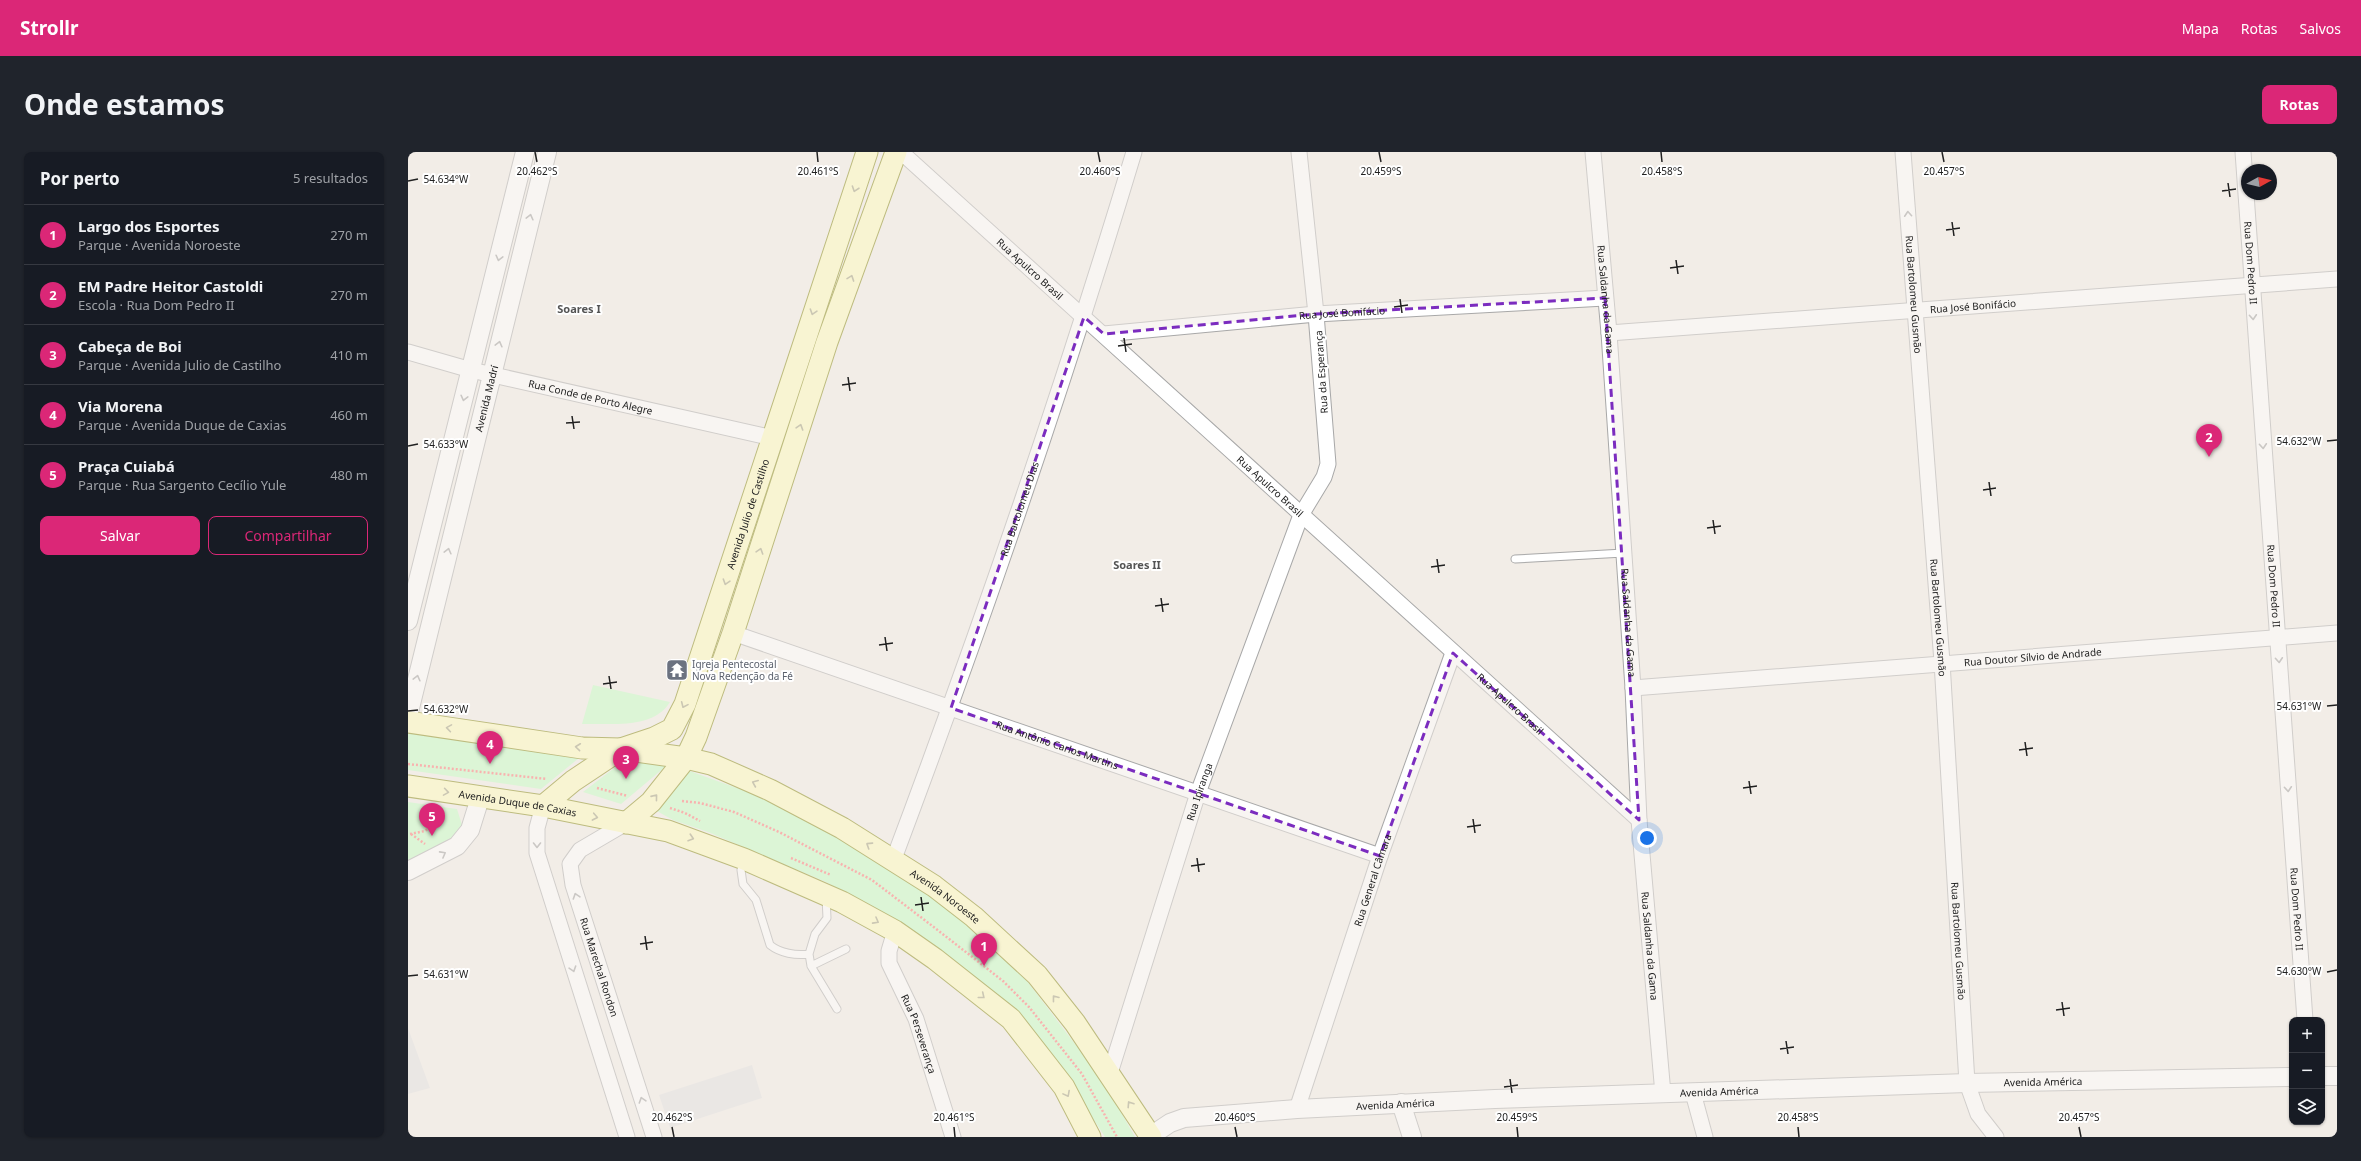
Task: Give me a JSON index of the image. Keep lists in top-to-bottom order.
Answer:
{
  "streets": {
    "main road": ["Avenida Julio de Castilho", "Avenida Duque de Caxias", "Avenida Noroeste"],
    "street": [
      "Rua Dom Pedro II",
      "Rua Apulcro Brasil",
      "Rua Bartolomeu Gusmão",
      "Rua Saldanha da Gama",
      "Rua José Bonifácio",
      "Rua da Esperança",
      "Rua Conde de Porto Alegre",
      "Avenida Madrí",
      "Rua Bartolomeu Dias",
      "Rua Doutor Sílvio de Andrade",
      "Rua Antônio Carlos Martins",
      "Rua Ipiranga",
      "Rua General Câmara",
      "Rua Marechal Rondon",
      "Rua Perseverança",
      "Avenida América"
    ]
  },
  "crossings": [
    ["Rua Dom Pedro II", "Rua José Bonifácio"],
    ["Rua Dom Pedro II", "Rua Doutor Sílvio de Andrade"],
    ["Rua Apulcro Brasil", "Rua Saldanha da Gama"],
    ["Rua Apulcro Brasil", "Rua José Bonifácio"],
    ["Rua Apulcro Brasil", "Rua da Esperança"],
    ["Rua Apulcro Brasil", "Rua Bartolomeu Dias"],
    ["Rua Apulcro Brasil", "Rua Ipiranga"],
    ["Rua Apulcro Brasil", "Rua General Câmara"],
    ["Rua Bartolomeu Gusmão", "Rua José Bonifácio"],
    ["Rua Bartolomeu Gusmão", "Rua Doutor Sílvio de Andrade"],
    ["Rua Bartolomeu Gusmão", "Avenida América"],
    ["Rua Saldanha da Gama", "Rua José Bonifácio"],
    ["Rua Saldanha da Gama", "Rua Doutor Sílvio de Andrade"],
    ["Rua Saldanha da Gama", "Avenida América"],
    ["Rua José Bonifácio", "Rua da Esperança"],
    ["Rua da Esperança", "Rua Ipiranga"],
    ["Rua Conde de Porto Alegre", "Avenida Madrí"],
    ["Rua Conde de Porto Alegre", "Avenida Julio de Castilho"],
    ["Rua Bartolomeu Dias", "Rua Antônio Carlos Martins"],
    ["Rua Bartolomeu Dias", "Avenida Noroeste"],
    ["Avenida Julio de Castilho", "Avenida Duque de Caxias"],
    ["Rua Antônio Carlos Martins", "Rua Ipiranga"],
    ["Rua Antônio Carlos Martins", "Rua General Câmara"],
    ["Rua Ipiranga", "Avenida Noroeste"],
    ["Avenida Duque de Caxias", "Rua Marechal Rondon"],
    ["Rua General Câmara", "Avenida América"],
    ["Avenida Noroeste", "Avenida América"]
  ],
  "one_way": ["Rua Dom Pedro II"],
  "districts": ["Soares I", "Soares II"],
  "places": {
    "temple": ["Igreja Pentecostal Nova Redenção da Fé"]
  },
  "north": "right",
  "page": {
    "header": "Strollr",
    "nav": ["Mapa", "Rotas", "Salvos"],
    "title": "Onde estamos",
    "buttons": [
      "Rotas",
      ["Salvar", "Compartilhar"]
    ],
    "heading": ["Por perto", "5 resultados"],
    "list": [
      {
        "mark": "1",
        "name": "Largo dos Esportes",
        "note": "Parque · Avenida Noroeste",
        "value": "270 m"
      },
      {
        "mark": "2",
        "name": "EM Padre Heitor Castoldi",
        "note": "Escola · Rua Dom Pedro II",
        "value": "270 m"
      },
      {
        "mark": "3",
        "name": "Cabeça de Boi",
        "note": "Parque · Avenida Julio de Castilho",
        "value": "410 m"
      },
      {
        "mark": "4",
        "name": "Via Morena",
        "note": "Parque · Avenida Duque de Caxias",
        "value": "460 m"
      },
      {
        "mark": "5",
        "name": "Praça Cuiabá",
        "note": "Parque · Rua Sargento Cecílio Yule",
        "value": "480 m"
      }
    ],
    "pins": [
      "2",
      "4",
      "3",
      "5",
      "1"
    ],
    "map_buttons": ["+", "−"]
  },
  "coordinates": [
    "20.462°S",
    "20.461°S",
    "20.460°S",
    "20.459°S",
    "20.458°S",
    "20.457°S",
    "54.634°W",
    "54.632°W",
    "54.633°W",
    "54.631°W",
    "54.630°W"
  ]
}
